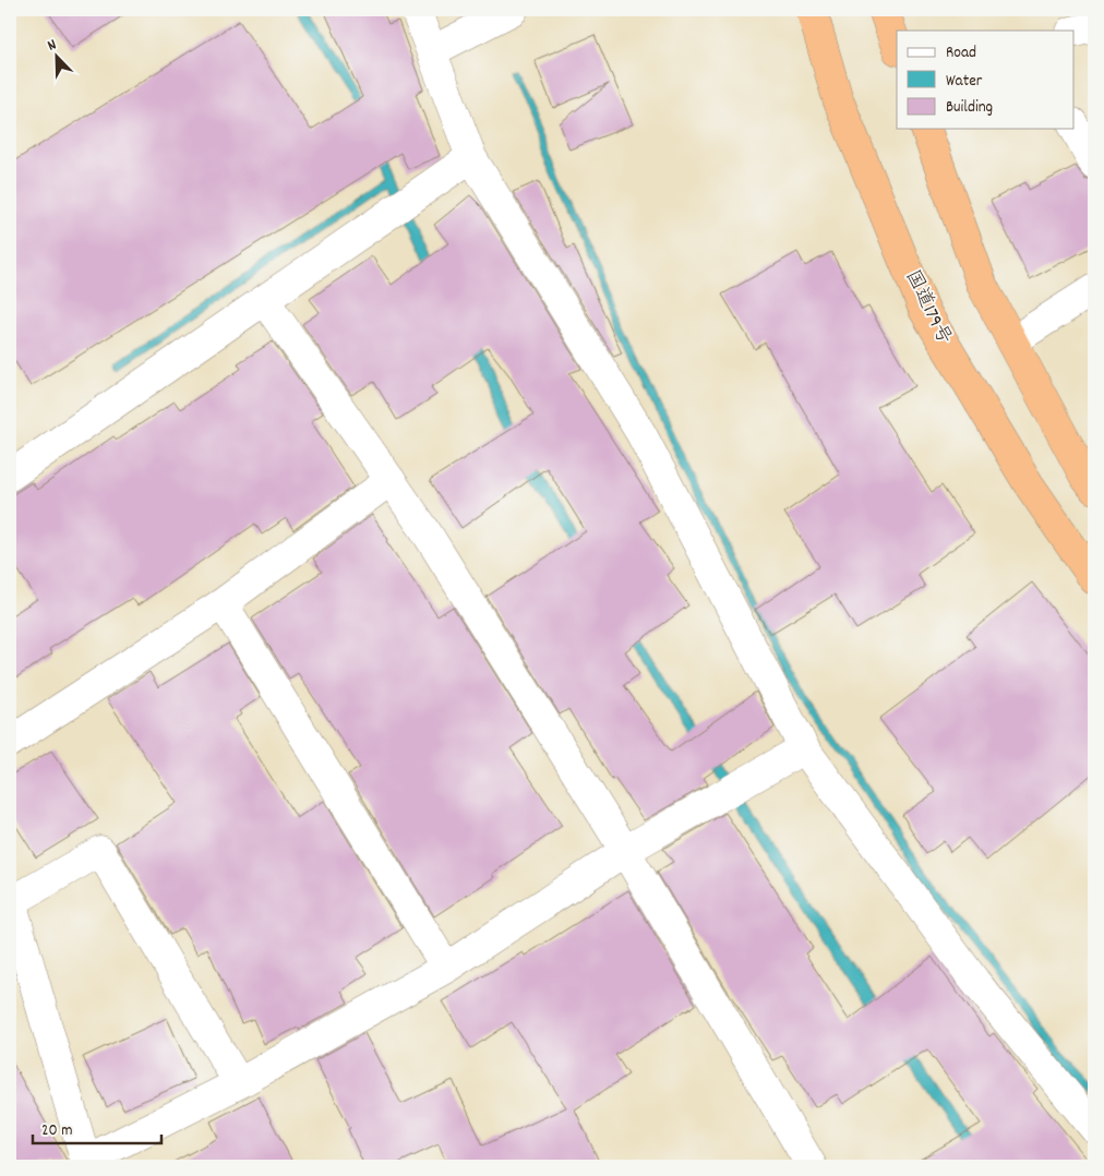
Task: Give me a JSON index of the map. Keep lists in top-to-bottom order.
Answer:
{
  "streets": {
    "highway": ["国道179号"]
  },
  "legend": ["Road", "Water", "Building"],
  "scale_bar": "20 m",
  "north": "top left"
}
